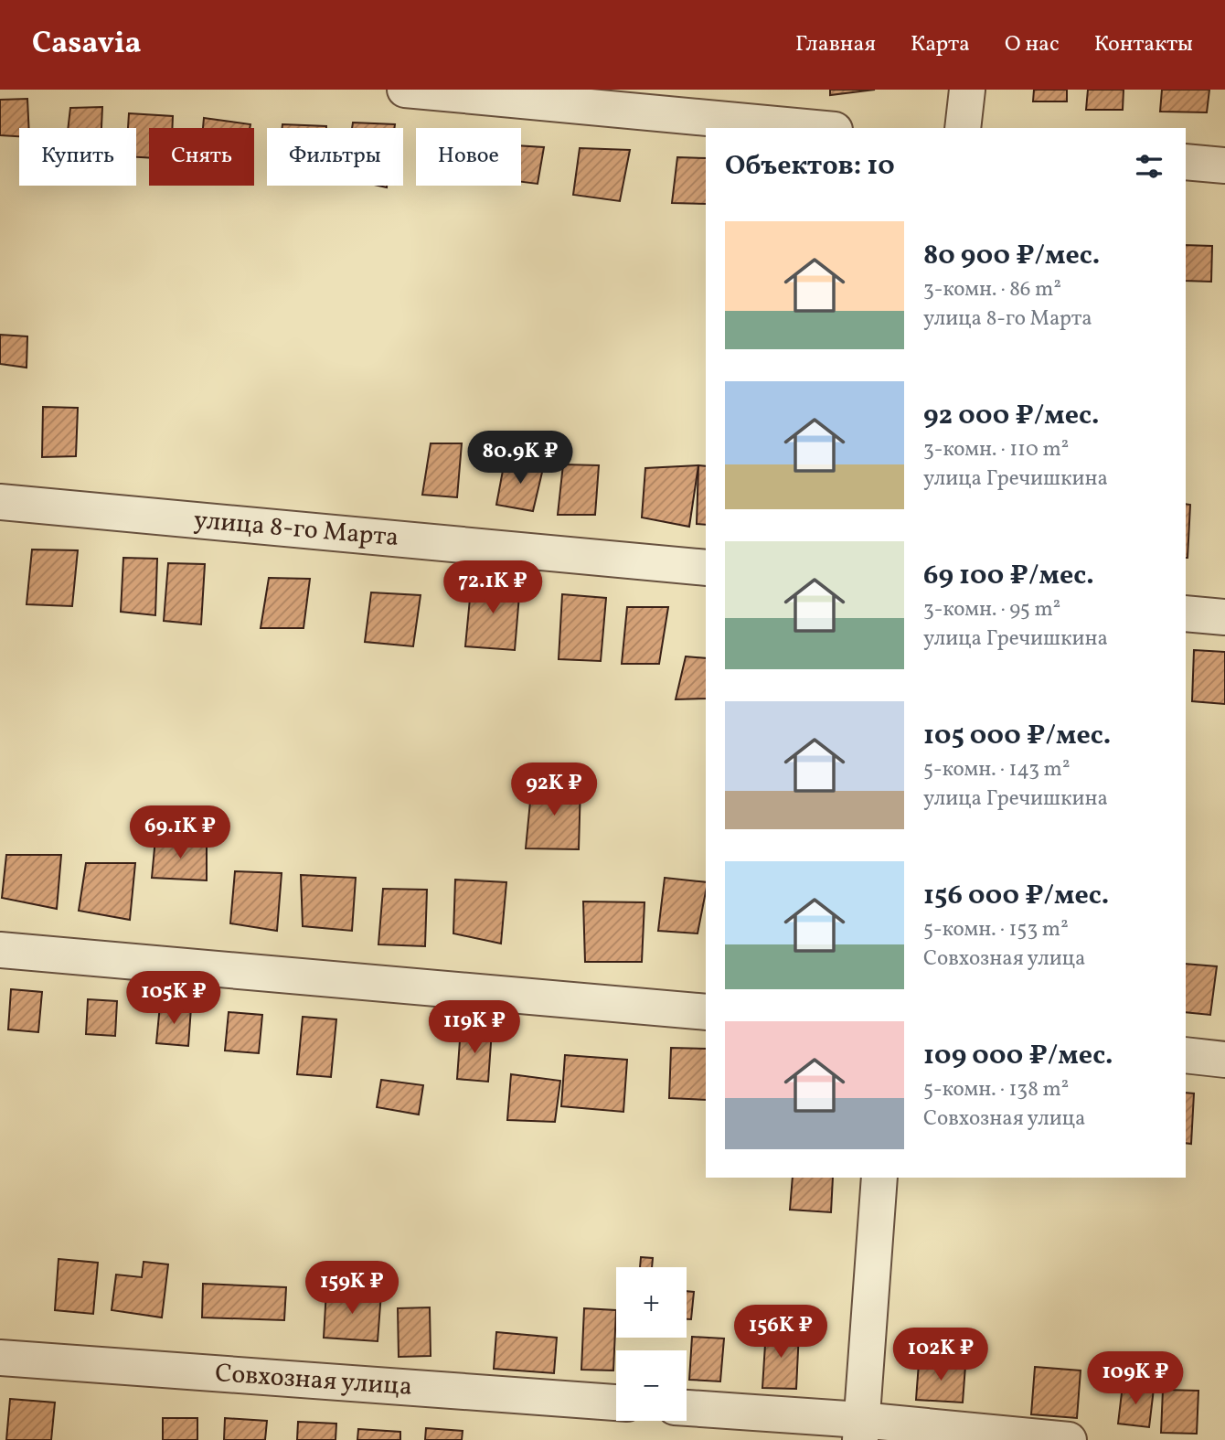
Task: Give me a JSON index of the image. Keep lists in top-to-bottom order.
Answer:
{
  "streets": {
    "street": ["улица 8-го Марта", "Совхозная улица"]
  },
  "page": {
    "header": "Casavia",
    "nav": [
      "Главная",
      "Карта",
      "О нас",
      "Контакты"
    ],
    "chip": [
      "Купить",
      "Снять",
      "Фильтры",
      "Новое"
    ],
    "heading": "Объектов: 10",
    "list": [
      {
        "name": "80 900 ₽/мес.",
        "note": "3-комн. · 86 m² · улица 8-го Марта"
      },
      {
        "name": "92 000 ₽/мес.",
        "note": "3-комн. · 110 m² · улица Гречишкина"
      },
      {
        "name": "69 100 ₽/мес.",
        "note": "3-комн. · 95 m² · улица Гречишкина"
      },
      {
        "name": "105 000 ₽/мес.",
        "note": "5-комн. · 143 m² · улица Гречишкина"
      },
      {
        "name": "156 000 ₽/мес.",
        "note": "5-комн. · 153 m² · Совхозная улица"
      },
      {
        "name": "109 000 ₽/мес.",
        "note": "5-комн. · 138 m² · Совхозная улица"
      }
    ],
    "price": [
      "80.9K ₽",
      "72.1K ₽",
      "92K ₽",
      "69.1K ₽",
      "105K ₽",
      "119K ₽",
      "159K ₽",
      "156K ₽",
      "102K ₽",
      "109K ₽"
    ],
    "map_buttons": ["+", "−"]
  }
}
